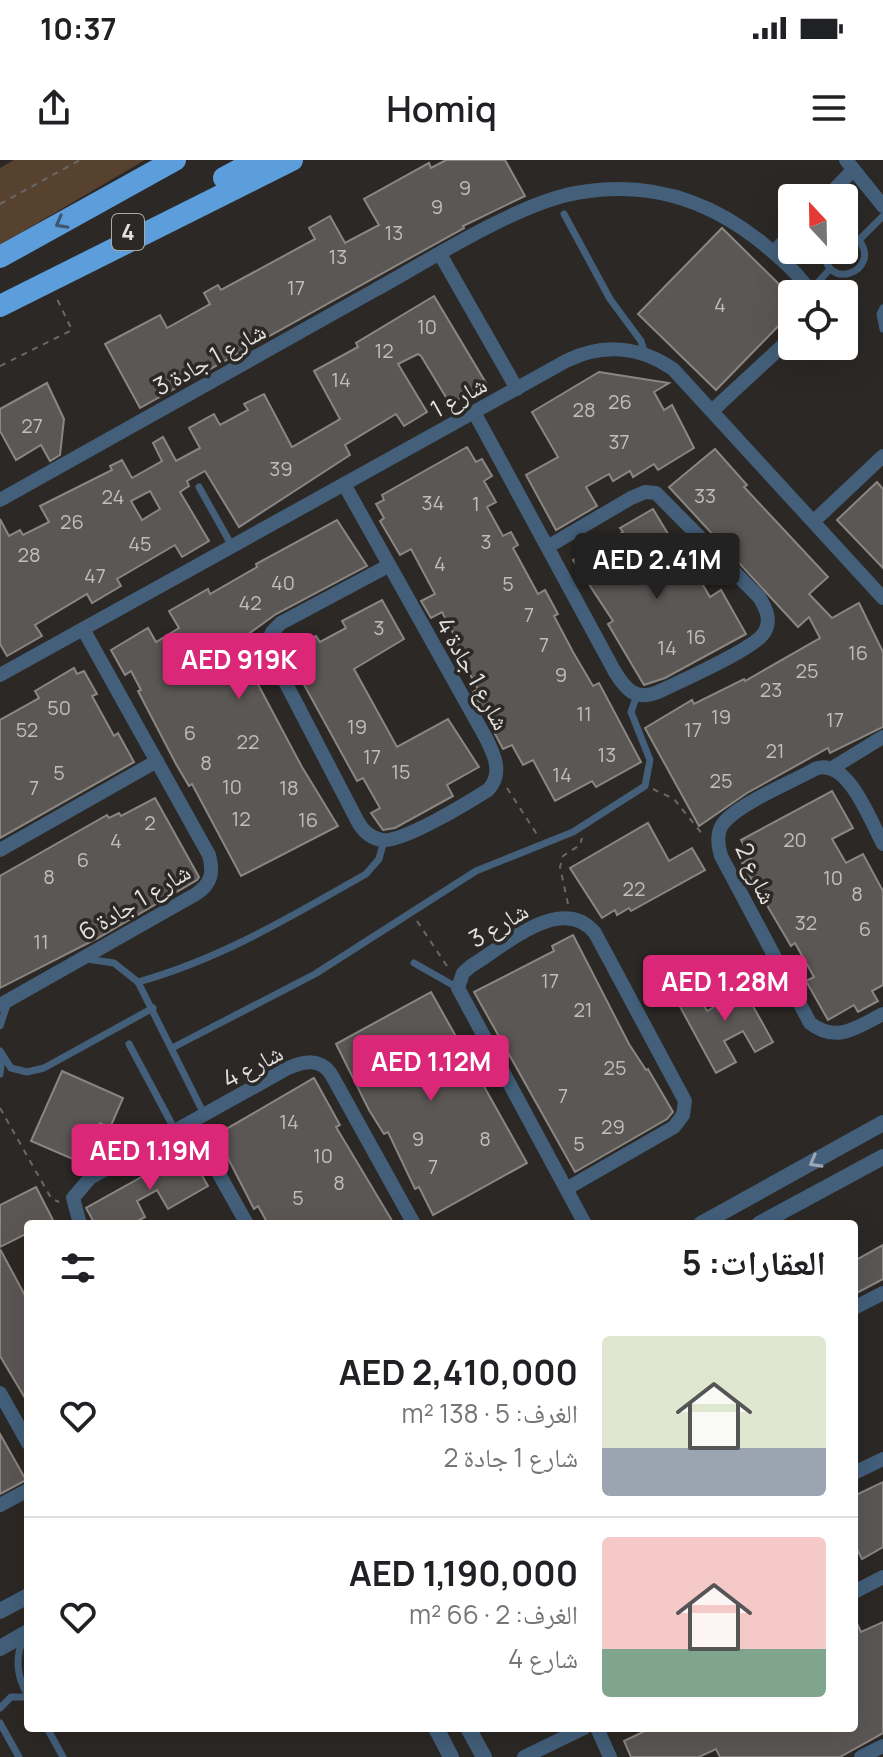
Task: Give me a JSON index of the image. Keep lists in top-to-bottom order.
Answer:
{
  "streets": {
    "highway": ["4"],
    "street": [
      "شارع 1 جادة 3",
      "شارع 1",
      "شارع 1 جادة 4",
      "شارع 2",
      "شارع 1 جادة 6",
      "شارع 3",
      "شارع 4"
    ]
  },
  "crossings": [
    ["شارع 1", "شارع 1 جادة 4"],
    ["شارع 1", "شارع 1 جادة 6"]
  ],
  "house_numbers": [
    "9",
    "9",
    "13",
    "13",
    "17",
    "4",
    "10",
    "12",
    "14",
    "26",
    "28",
    "27",
    "37",
    "39",
    "33",
    "24",
    "34",
    "1",
    "26",
    "3",
    "45",
    "28",
    "4",
    "47",
    "40",
    "5",
    "42",
    "7",
    "3",
    "16",
    "7",
    "14",
    "16",
    "25",
    "9",
    "23",
    "50",
    "11",
    "19",
    "17",
    "19",
    "52",
    "17",
    "6",
    "22",
    "21",
    "13",
    "17",
    "8",
    "15",
    "5",
    "14",
    "25",
    "10",
    "7",
    "18",
    "12",
    "16",
    "2",
    "20",
    "4",
    "6",
    "8",
    "10",
    "22",
    "8",
    "32",
    "6",
    "11",
    "17",
    "21",
    "25",
    "7",
    "14",
    "29",
    "9",
    "8",
    "5",
    "10",
    "7",
    "8",
    "5"
  ],
  "north": "top",
  "page": {
    "status": "10:37",
    "header": "Homiq",
    "price": [
      "AED 2.41M",
      "AED 919K",
      "AED 1.28M",
      "AED 1.12M",
      "AED 1.19M"
    ],
    "heading": "العقارات: 5",
    "list": [
      {
        "name": "AED 2,410,000",
        "note": "الغرف: 5 · 138 m² · شارع 1 جادة 2"
      },
      {
        "name": "AED 1,190,000",
        "note": "الغرف: 2 · 66 m² · شارع 4"
      }
    ]
  }
}
